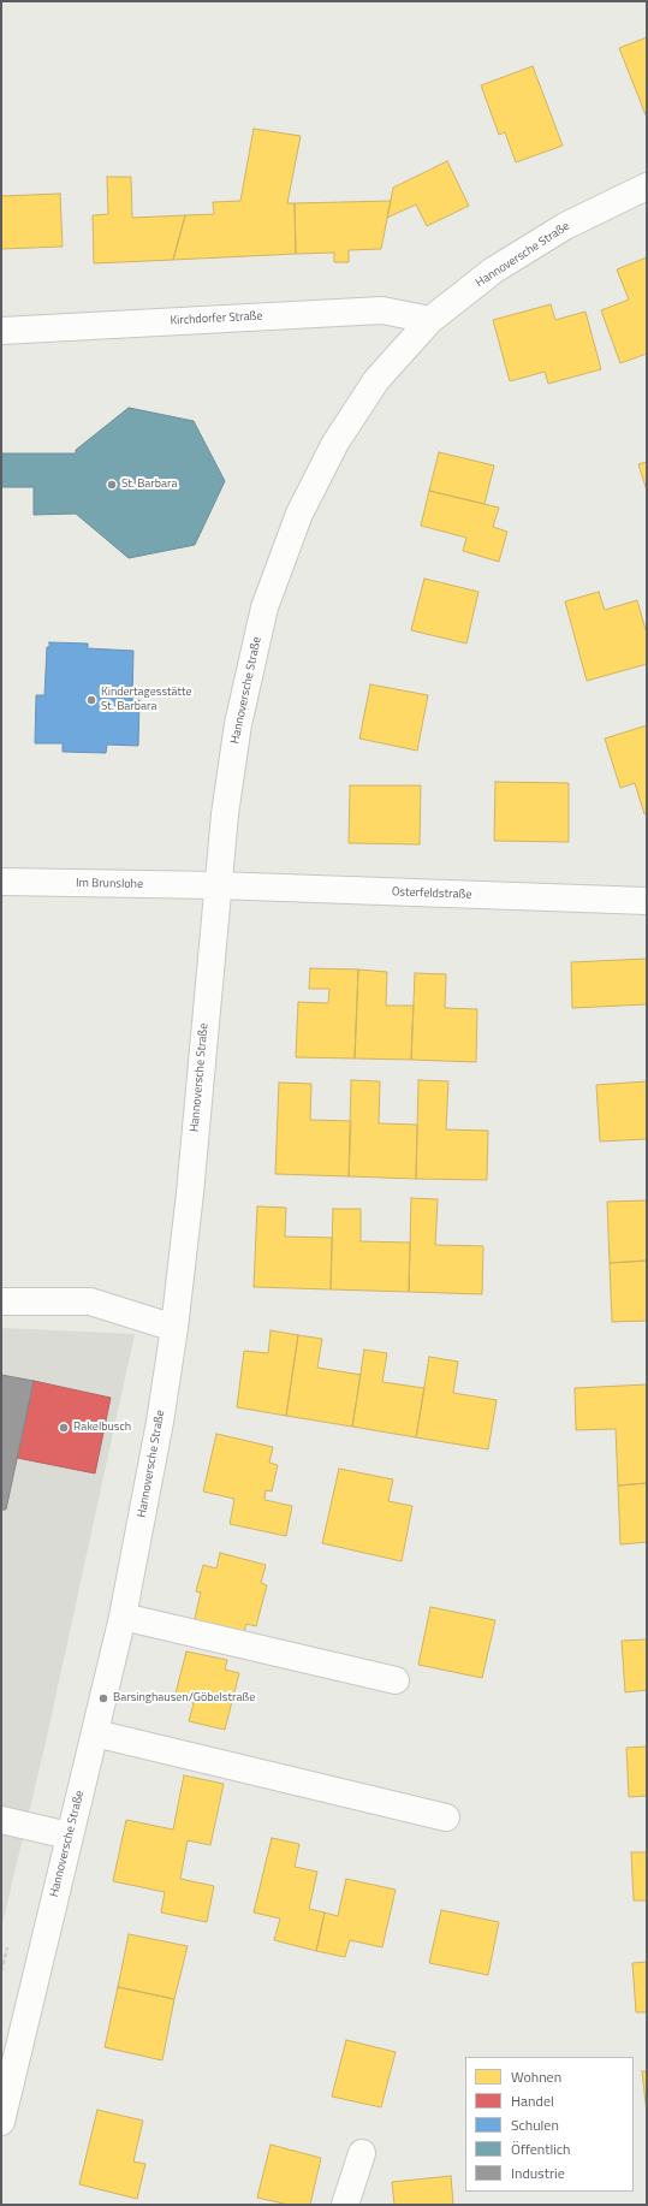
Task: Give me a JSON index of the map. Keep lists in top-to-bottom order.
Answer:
{
  "streets": {
    "street": [
      "Hannoversche Straße",
      "Kirchdorfer Straße",
      "Im Brunslohe",
      "Osterfeldstraße"
    ]
  },
  "crossings": [
    ["Hannoversche Straße", "Kirchdorfer Straße"],
    ["Hannoversche Straße", "Im Brunslohe"],
    ["Hannoversche Straße", "Osterfeldstraße"],
    ["Im Brunslohe", "Osterfeldstraße"]
  ],
  "places": [
    "St. Barbara",
    "Kindertagesstätte St. Barbara",
    "Rakelbusch",
    "Barsinghausen/Göbelstraße"
  ],
  "legend": [
    "Wohnen",
    "Handel",
    "Schulen",
    "Öffentlich",
    "Industrie"
  ]
}
